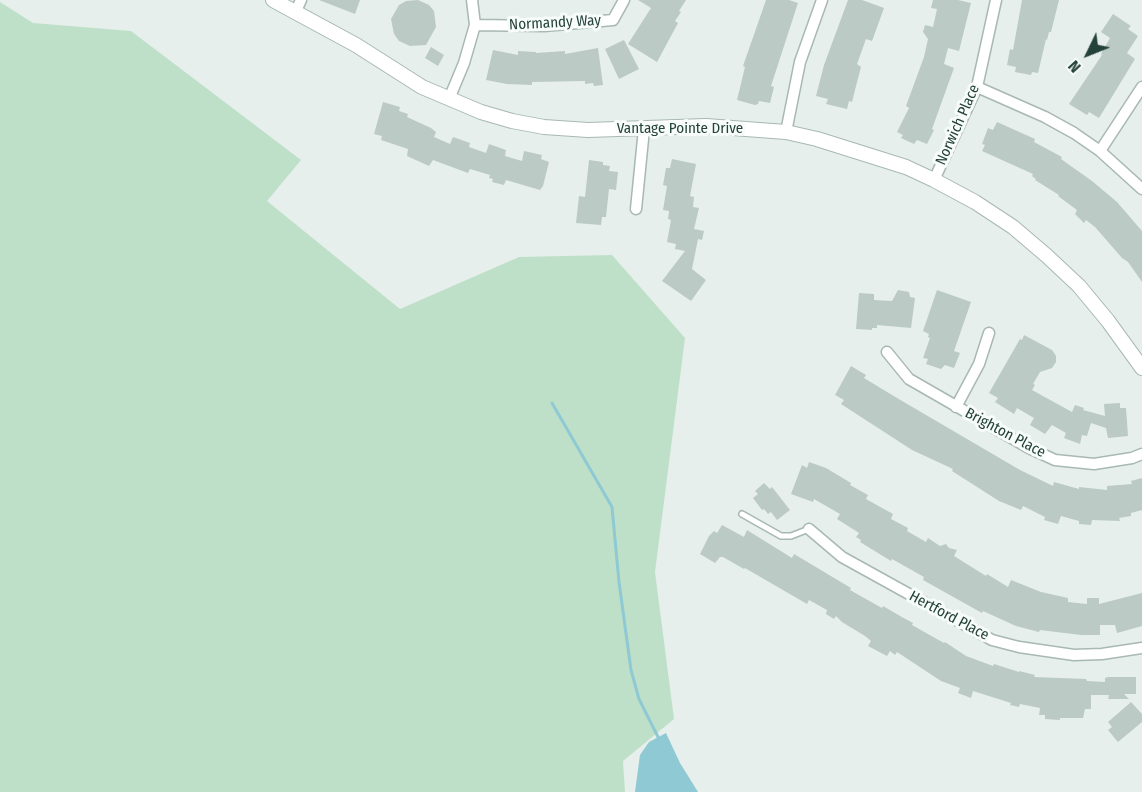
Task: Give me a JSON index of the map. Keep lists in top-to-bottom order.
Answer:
{
  "streets": {
    "street": [
      "Normandy Way",
      "Norwich Place",
      "Vantage Pointe Drive",
      "Brighton Place",
      "Hertford Place"
    ]
  },
  "crossings": [
    ["Norwich Place", "Vantage Pointe Drive"]
  ],
  "north": "bottom left"
}
